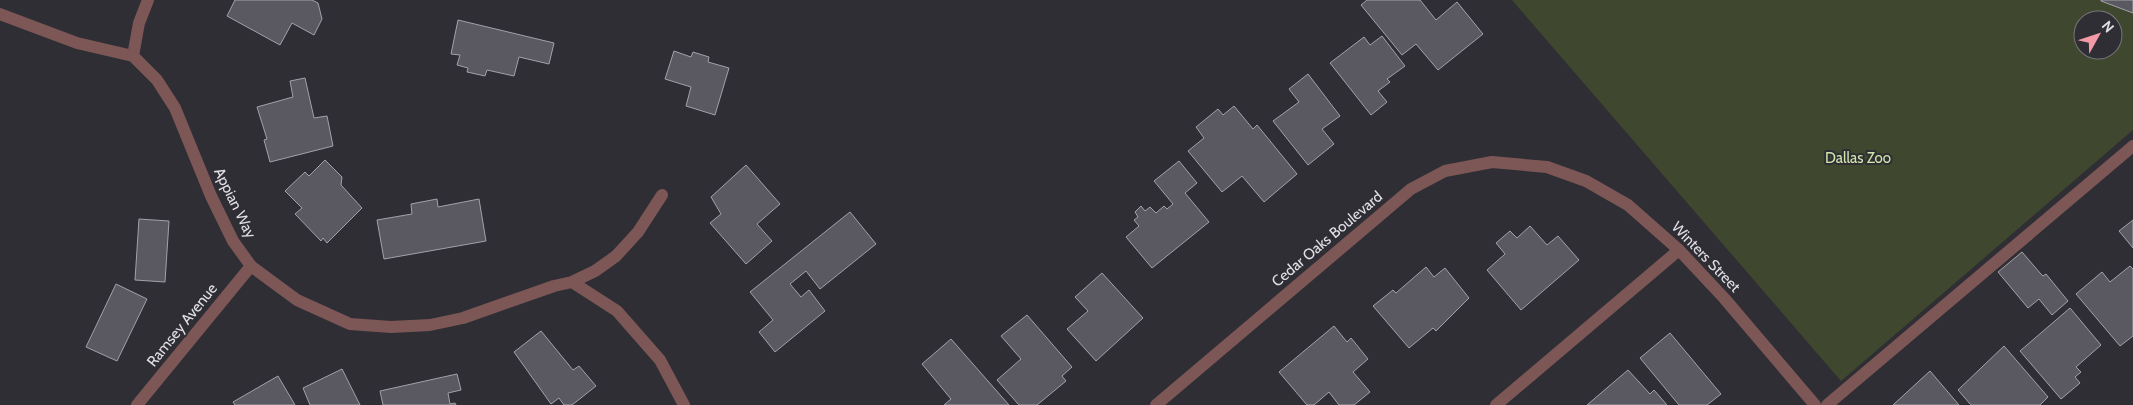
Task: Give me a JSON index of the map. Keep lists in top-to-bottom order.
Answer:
{
  "streets": {
    "street": [
      "Appian Way",
      "Cedar Oaks Boulevard",
      "Winters Street",
      "Ramsey Avenue"
    ]
  },
  "crossings": [
    ["Appian Way", "Ramsey Avenue"],
    ["Cedar Oaks Boulevard", "Winters Street"]
  ],
  "parks": ["Dallas Zoo"],
  "north": "top right"
}
